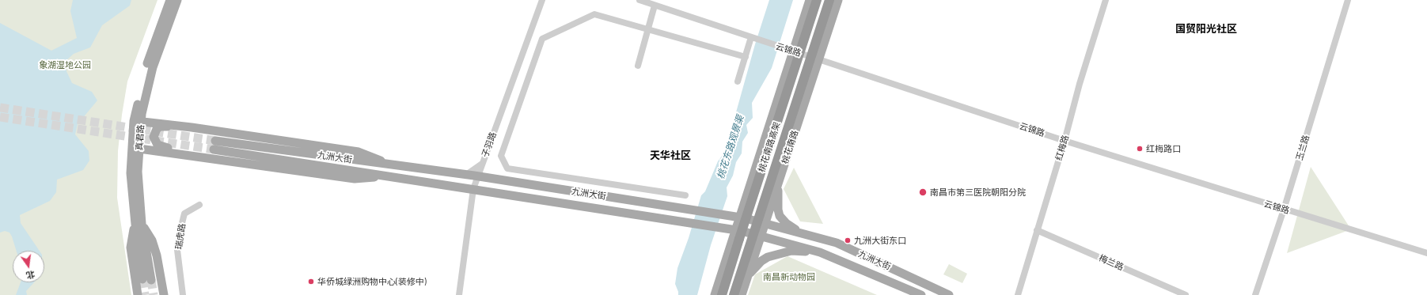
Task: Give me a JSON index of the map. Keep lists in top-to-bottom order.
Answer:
{
  "streets": {
    "highway": ["桃花南路高架"],
    "main road": ["真君路", "桃花南路", "九洲大街"],
    "street": [
      "云锦路",
      "子羽路",
      "红梅路",
      "玉兰路",
      "瑞虎路",
      "梅兰路"
    ]
  },
  "crossings": [
    ["云锦路", "桃花南路"],
    ["云锦路", "红梅路"],
    ["云锦路", "玉兰路"],
    ["子羽路", "九洲大街"],
    ["桃花南路", "九洲大街"],
    ["红梅路", "梅兰路"]
  ],
  "districts": ["国贸阳光社区", "天华社区"],
  "water": ["桃花东路观景渠"],
  "parks": ["象湖湿地公园", "南昌新动物园"],
  "places": [
    "红梅路口",
    "南昌市第三医院朝阳分院",
    "九洲大街东口",
    "华侨城绿洲购物中心(装修中)"
  ],
  "north": "bottom"
}
